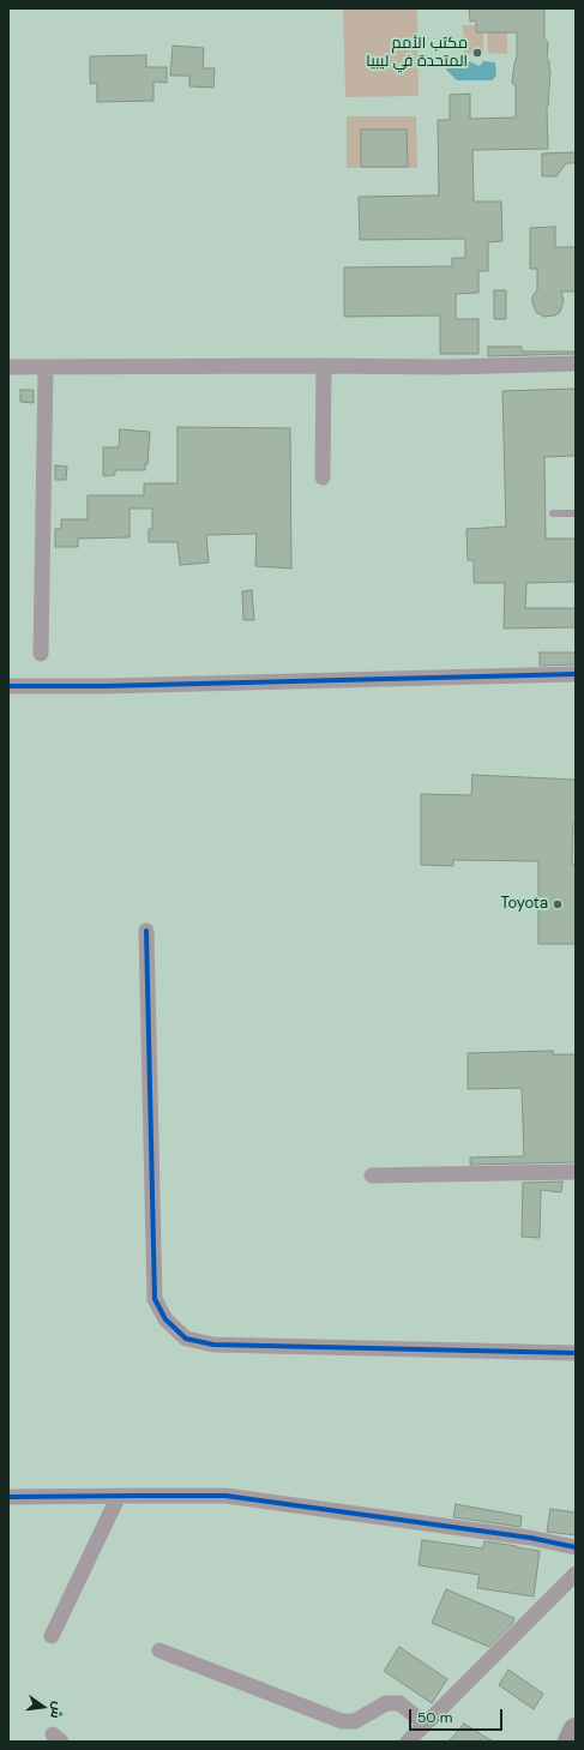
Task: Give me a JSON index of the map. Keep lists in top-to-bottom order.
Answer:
{
  "places": ["مكتب الأمم المتحدة في ليبيا", "Toyota"],
  "scale_bar": "50 m",
  "north": "right"
}
